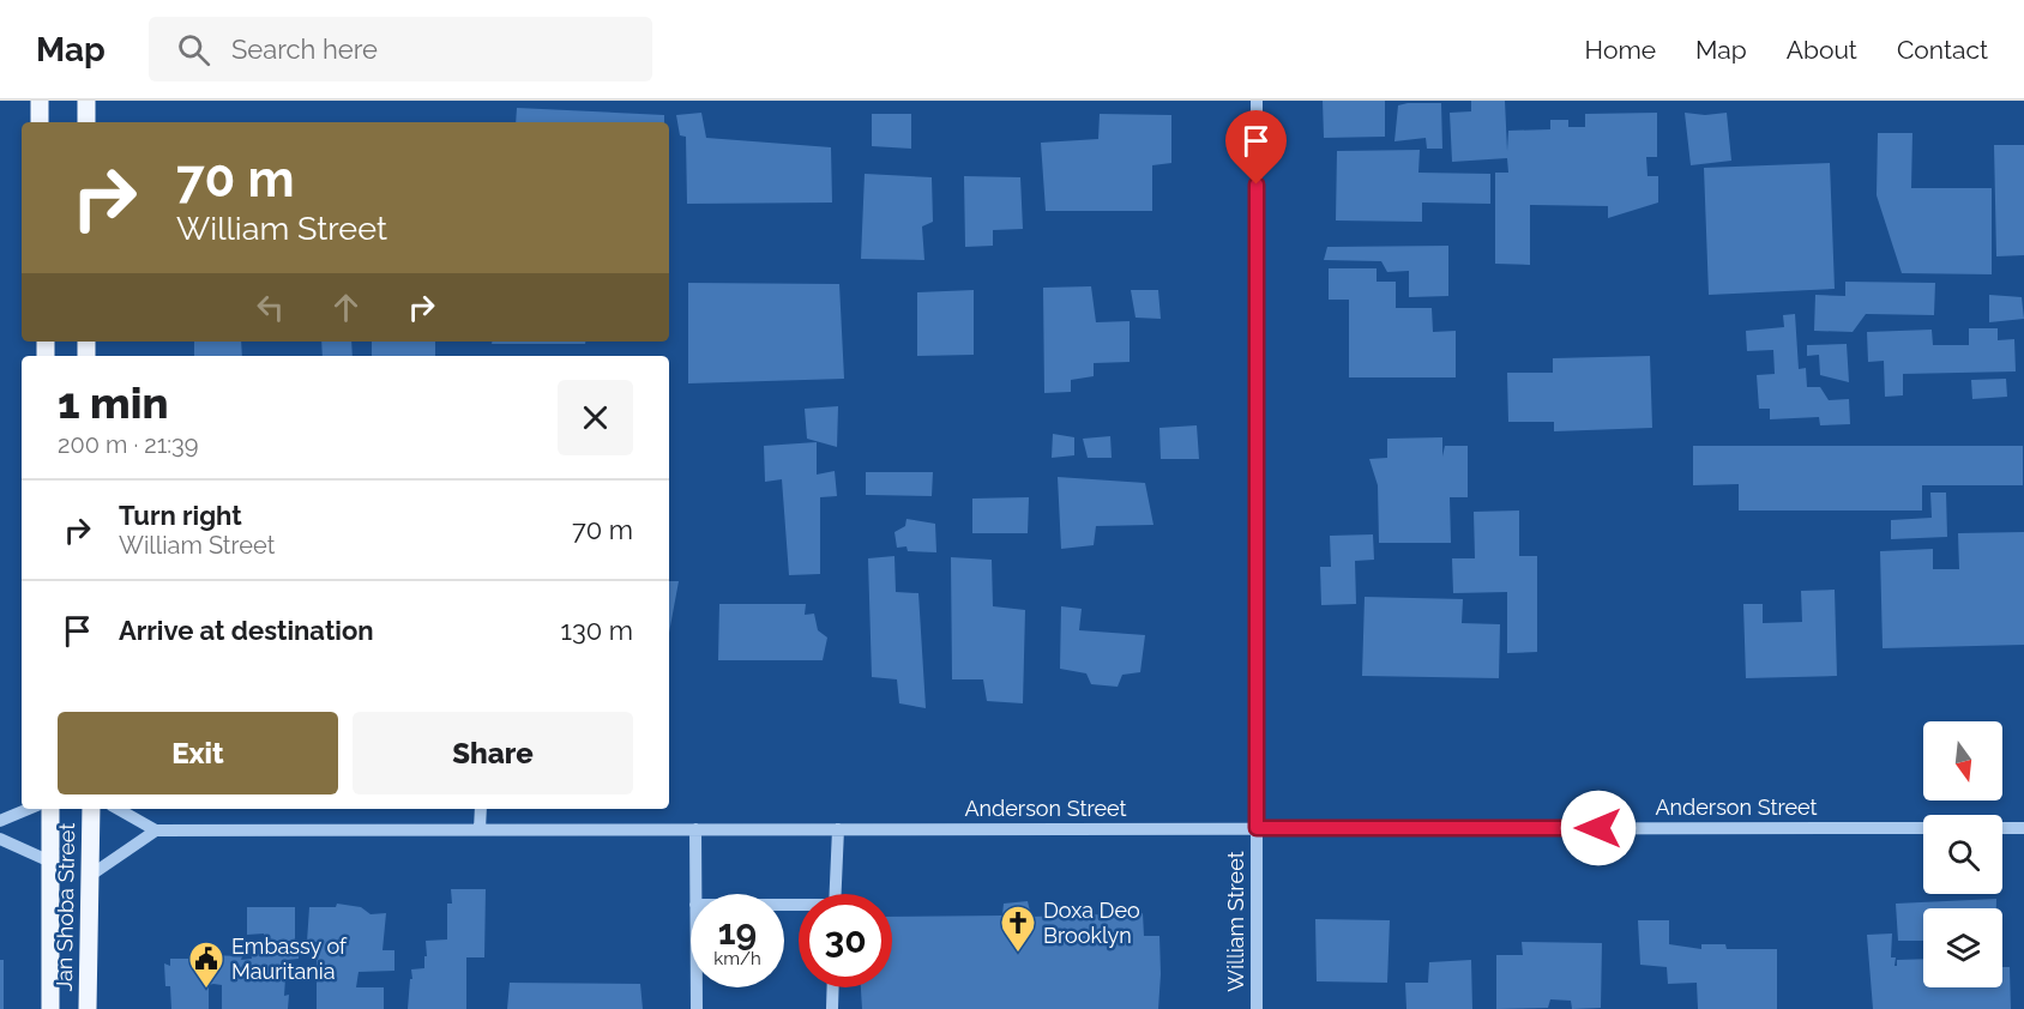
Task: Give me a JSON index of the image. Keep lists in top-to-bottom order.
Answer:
{
  "streets": {
    "main road": ["Jan Shoba Street"],
    "street": ["Anderson Street", "William Street"]
  },
  "crossings": [
    ["Anderson Street", "William Street"]
  ],
  "places": {
    "church": ["Doxa Deo Brooklyn"],
    "public building": ["Embassy of Mauritania"]
  },
  "north": "bottom",
  "page": {
    "header": "Map",
    "search": "Search here",
    "nav": [
      "Home",
      "Map",
      "About",
      "Contact"
    ],
    "turn": ["70 m", "William Street"],
    "heading": ["1 min", "200 m · 21:39"],
    "list": [
      {
        "name": "Turn right",
        "note": "William Street",
        "value": "70 m"
      },
      {
        "name": "Arrive at destination",
        "value": "130 m"
      }
    ],
    "buttons": ["Exit", "Share"],
    "speed": "19 km/h",
    "limit": "30"
  }
}
